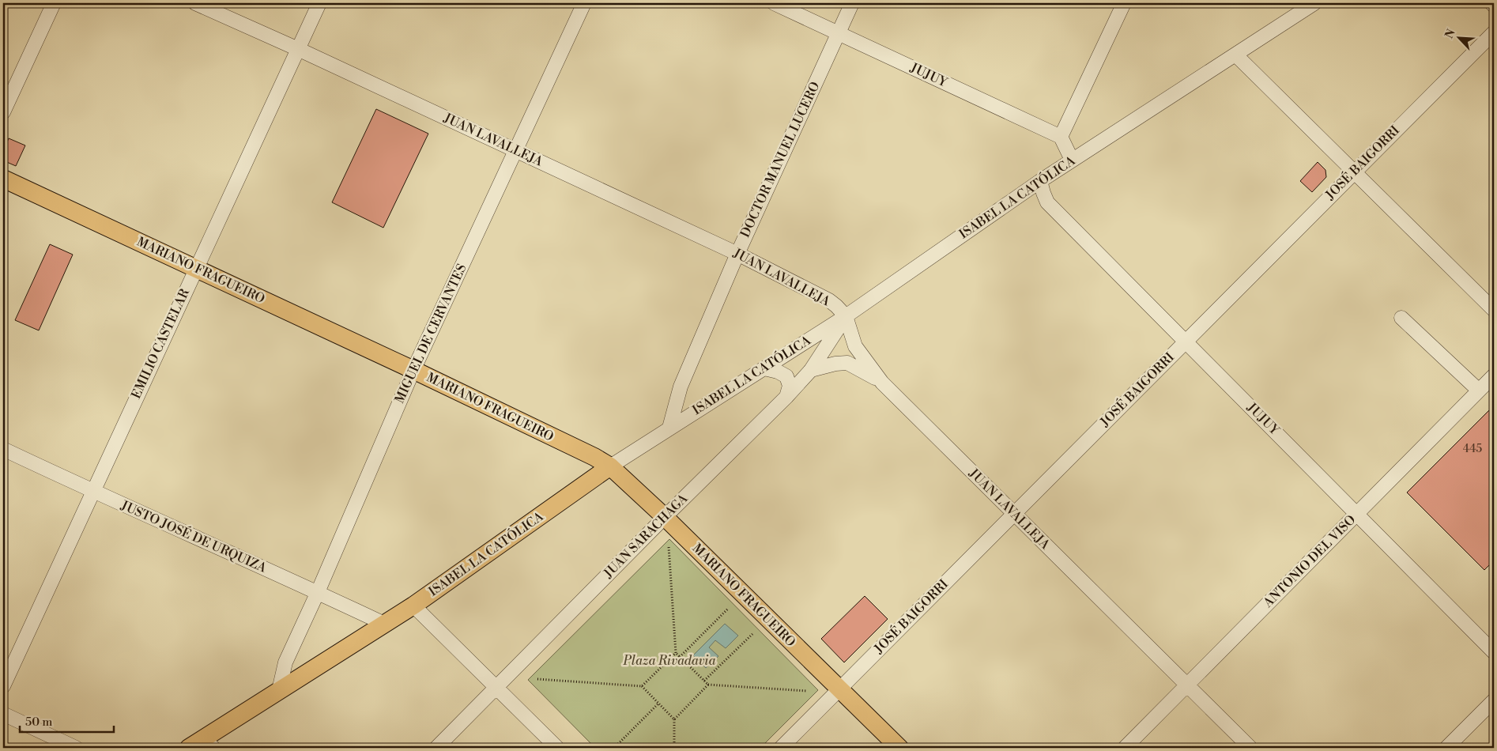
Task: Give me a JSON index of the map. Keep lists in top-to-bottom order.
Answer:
{
  "streets": {
    "main road": ["ISABEL LA CATÓLICA", "MARIANO FRAGUEIRO"],
    "street": [
      "JUJUY",
      "JUAN LAVALLEJA",
      "DOCTOR MANUEL LUCERO",
      "JOSÉ BAIGORRI",
      "MIGUEL DE CERVANTES",
      "EMILIO CASTELAR",
      "JUAN SARACHAGA",
      "JUSTO JOSÉ DE URQUIZA",
      "ANTONIO DEL VISO"
    ]
  },
  "crossings": [
    ["JUJUY", "DOCTOR MANUEL LUCERO"],
    ["JUJUY", "JOSÉ BAIGORRI"],
    ["JUJUY", "ISABEL LA CATÓLICA"],
    ["JUJUY", "ANTONIO DEL VISO"],
    ["JUAN LAVALLEJA", "DOCTOR MANUEL LUCERO"],
    ["JUAN LAVALLEJA", "JOSÉ BAIGORRI"],
    ["JUAN LAVALLEJA", "ISABEL LA CATÓLICA"],
    ["JUAN LAVALLEJA", "MIGUEL DE CERVANTES"],
    ["JUAN LAVALLEJA", "EMILIO CASTELAR"],
    ["JUAN LAVALLEJA", "JUAN SARACHAGA"],
    ["JUAN LAVALLEJA", "ANTONIO DEL VISO"],
    ["DOCTOR MANUEL LUCERO", "ISABEL LA CATÓLICA"],
    ["JOSÉ BAIGORRI", "MARIANO FRAGUEIRO"],
    ["ISABEL LA CATÓLICA", "MARIANO FRAGUEIRO"],
    ["ISABEL LA CATÓLICA", "MIGUEL DE CERVANTES"],
    ["ISABEL LA CATÓLICA", "JUAN SARACHAGA"],
    ["ISABEL LA CATÓLICA", "JUSTO JOSÉ DE URQUIZA"],
    ["MARIANO FRAGUEIRO", "MIGUEL DE CERVANTES"],
    ["MARIANO FRAGUEIRO", "EMILIO CASTELAR"],
    ["MARIANO FRAGUEIRO", "JUAN SARACHAGA"],
    ["MIGUEL DE CERVANTES", "JUSTO JOSÉ DE URQUIZA"],
    ["EMILIO CASTELAR", "JUSTO JOSÉ DE URQUIZA"]
  ],
  "parks": ["Plaza Rivadavia"],
  "house_numbers": ["445"],
  "scale_bar": "50 m",
  "north": "top left"
}
